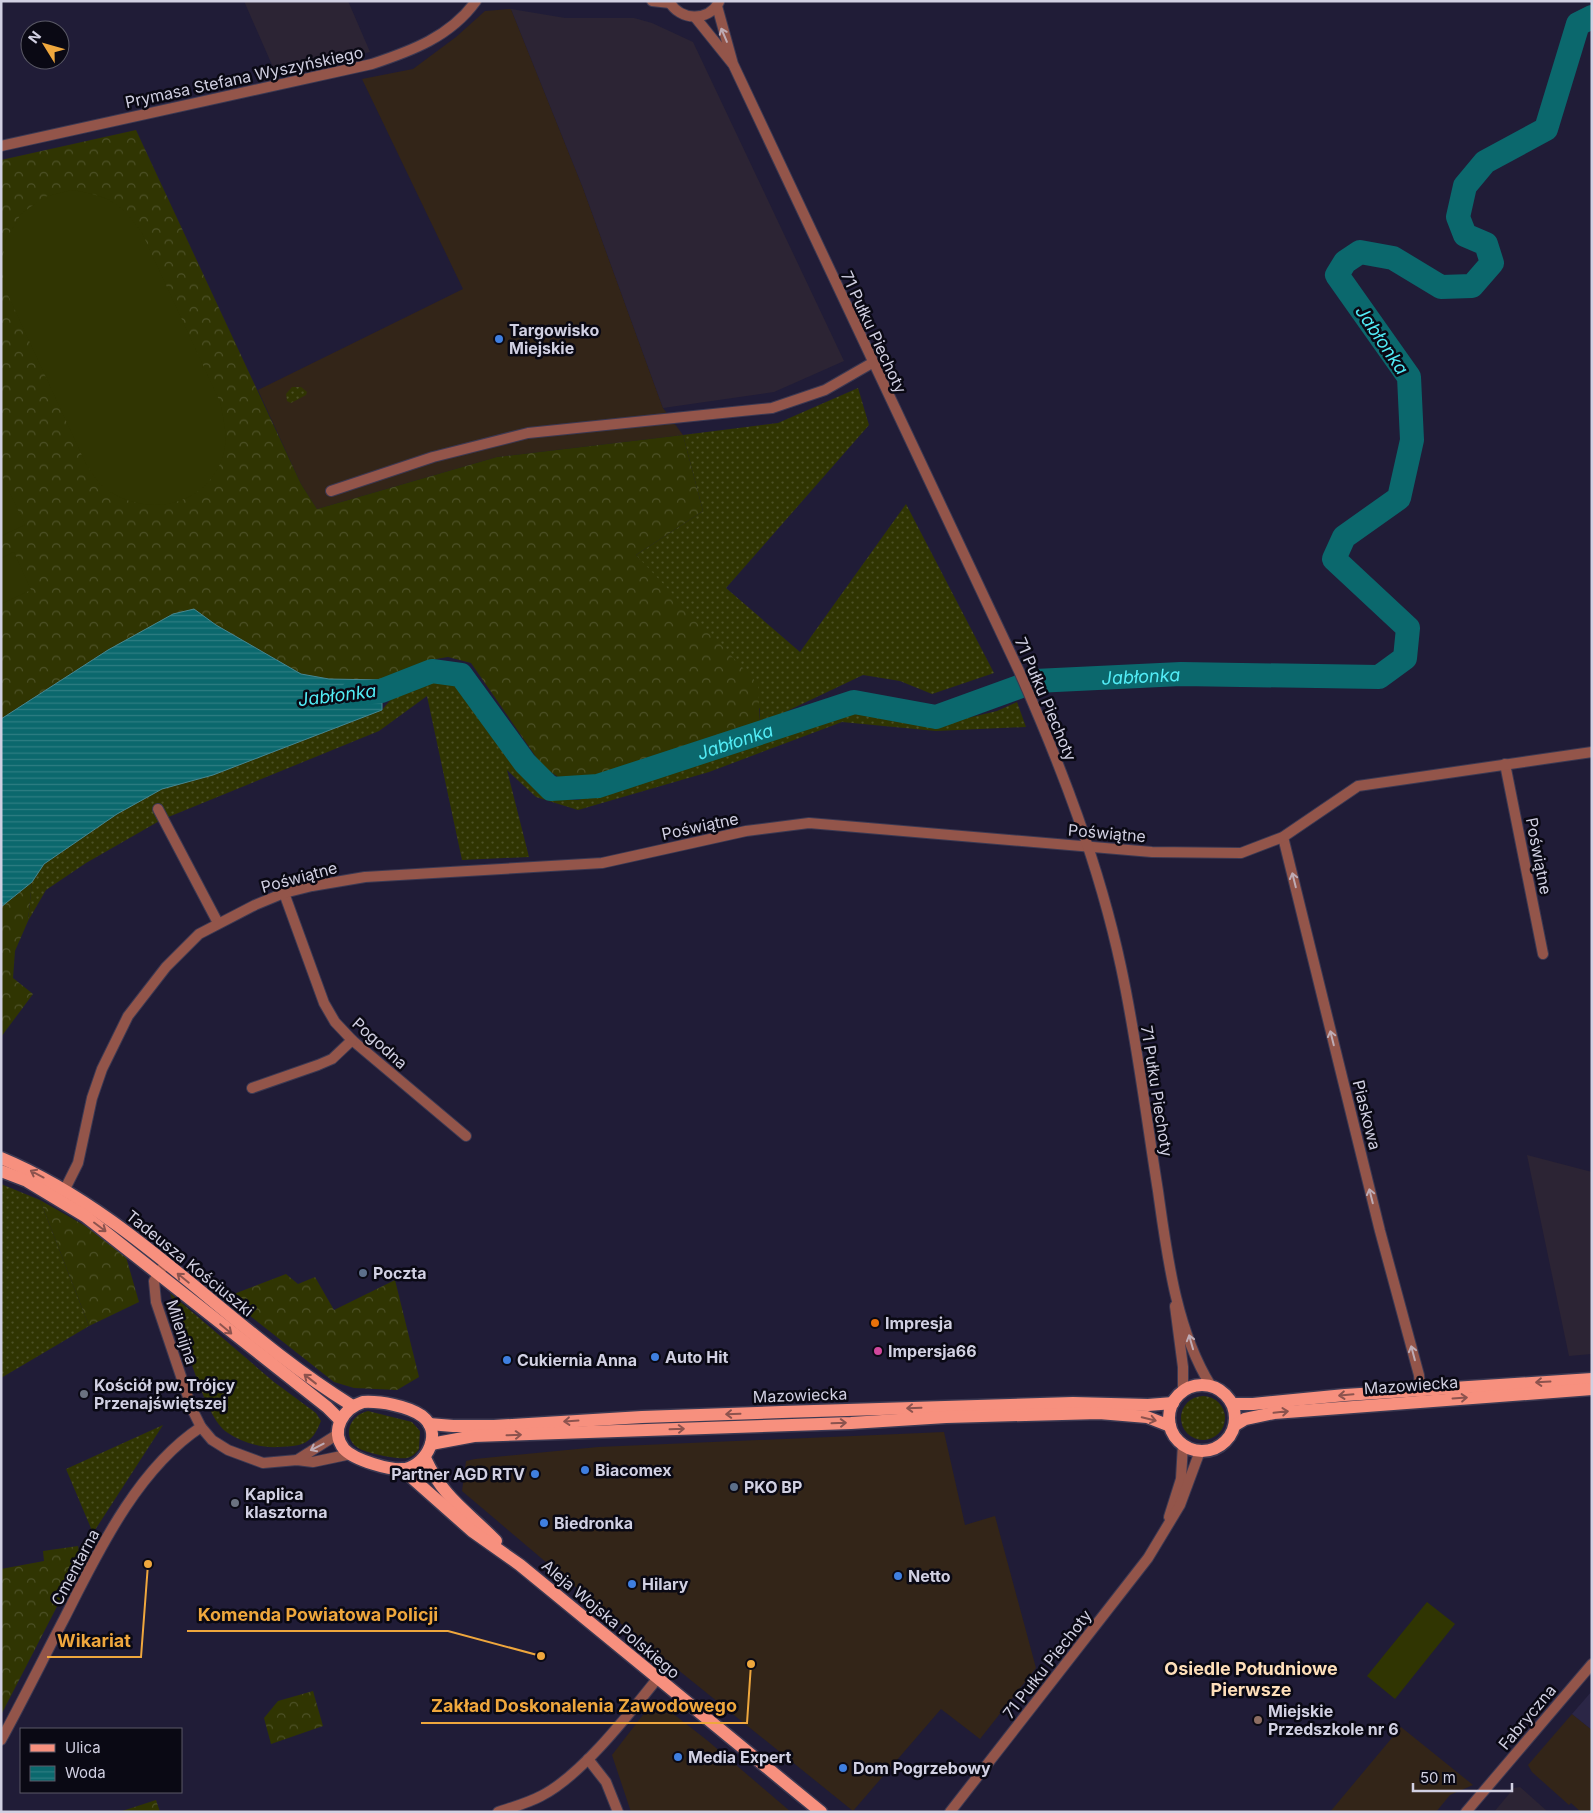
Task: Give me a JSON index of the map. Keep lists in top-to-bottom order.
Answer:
{
  "streets": {
    "main road": ["Tadeusza Kościuszki", "Mazowiecka", "Aleja Wojska Polskiego"],
    "street": [
      "Prymasa Stefana Wyszyńskiego",
      "71 Pułku Piechoty",
      "Poświątne",
      "Pogodna",
      "Piaskowa",
      "Milenijna",
      "Cmentarna",
      "Fabryczna"
    ]
  },
  "crossings": [
    ["71 Pułku Piechoty", "Poświątne"],
    ["71 Pułku Piechoty", "Mazowiecka"],
    ["Poświątne", "Pogodna"],
    ["Poświątne", "Piaskowa"],
    ["Poświątne", "Tadeusza Kościuszki"],
    ["Piaskowa", "Mazowiecka"],
    ["Tadeusza Kościuszki", "Milenijna"],
    ["Tadeusza Kościuszki", "Mazowiecka"],
    ["Tadeusza Kościuszki", "Aleja Wojska Polskiego"],
    ["Milenijna", "Mazowiecka"],
    ["Milenijna", "Cmentarna"],
    ["Milenijna", "Aleja Wojska Polskiego"],
    ["Mazowiecka", "Aleja Wojska Polskiego"]
  ],
  "one_way": ["Piaskowa"],
  "districts": ["Osiedle Południowe Pierwsze"],
  "water": ["Jabłonka"],
  "places": [
    "Targowisko Miejskie",
    "Poczta",
    "Impresja",
    "Impersja66",
    "Auto Hit",
    "Cukiernia Anna",
    "Kościół pw. Trójcy Przenajświętszej",
    "Biacomex",
    "Partner AGD RTV",
    "PKO BP",
    "Kaplica klasztorna",
    "Biedronka",
    "Wikariat",
    "Netto",
    "Hilary",
    "Komenda Powiatowa Policji",
    "Zakład Doskonalenia Zawodowego",
    "Miejskie Przedszkole nr 6",
    "Media Expert",
    "Dom Pogrzebowy"
  ],
  "legend": ["Ulica", "Woda"],
  "scale_bar": "50 m",
  "north": "top left"
}
